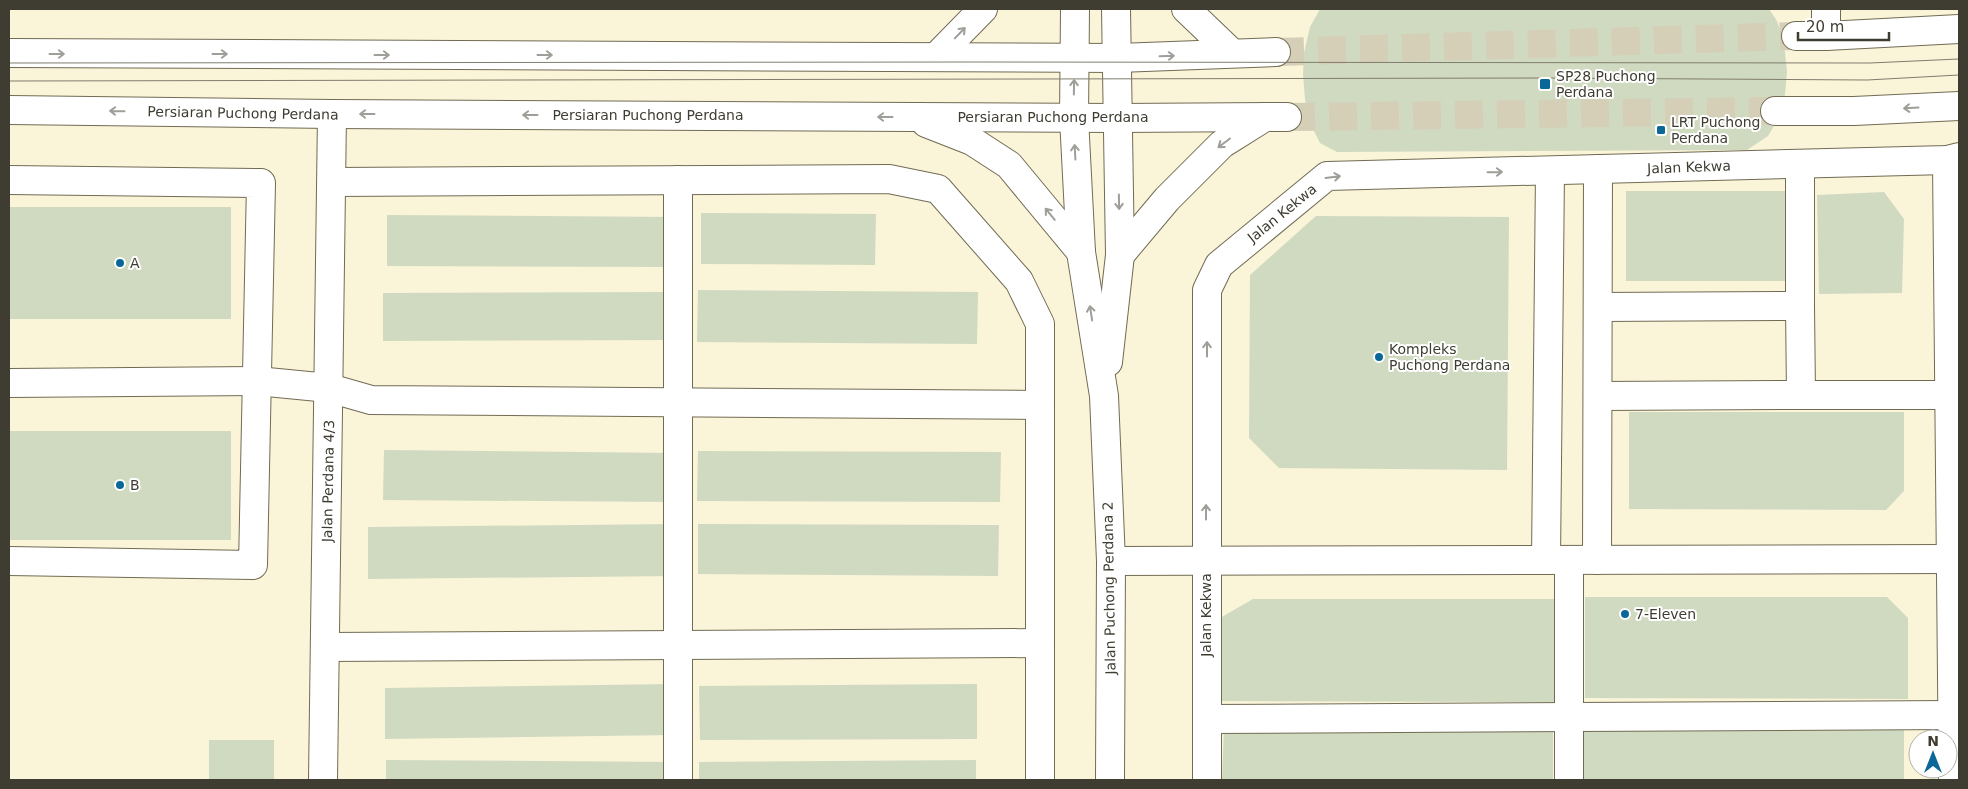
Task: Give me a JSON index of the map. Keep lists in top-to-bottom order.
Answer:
{
  "streets": {
    "street": [
      "Persiaran Puchong Perdana",
      "Jalan Kekwa",
      "Jalan Perdana 4/3",
      "Jalan Puchong Perdana 2"
    ]
  },
  "crossings": [
    ["Persiaran Puchong Perdana", "Jalan Perdana 4/3"],
    ["Persiaran Puchong Perdana", "Jalan Puchong Perdana 2"]
  ],
  "places": {
    "transit": ["SP28 Puchong Perdana", "LRT Puchong Perdana"],
    "other": [
      "A",
      "Kompleks Puchong Perdana",
      "B",
      "7-Eleven"
    ]
  },
  "scale_bar": "20 m",
  "north": "top"
}
